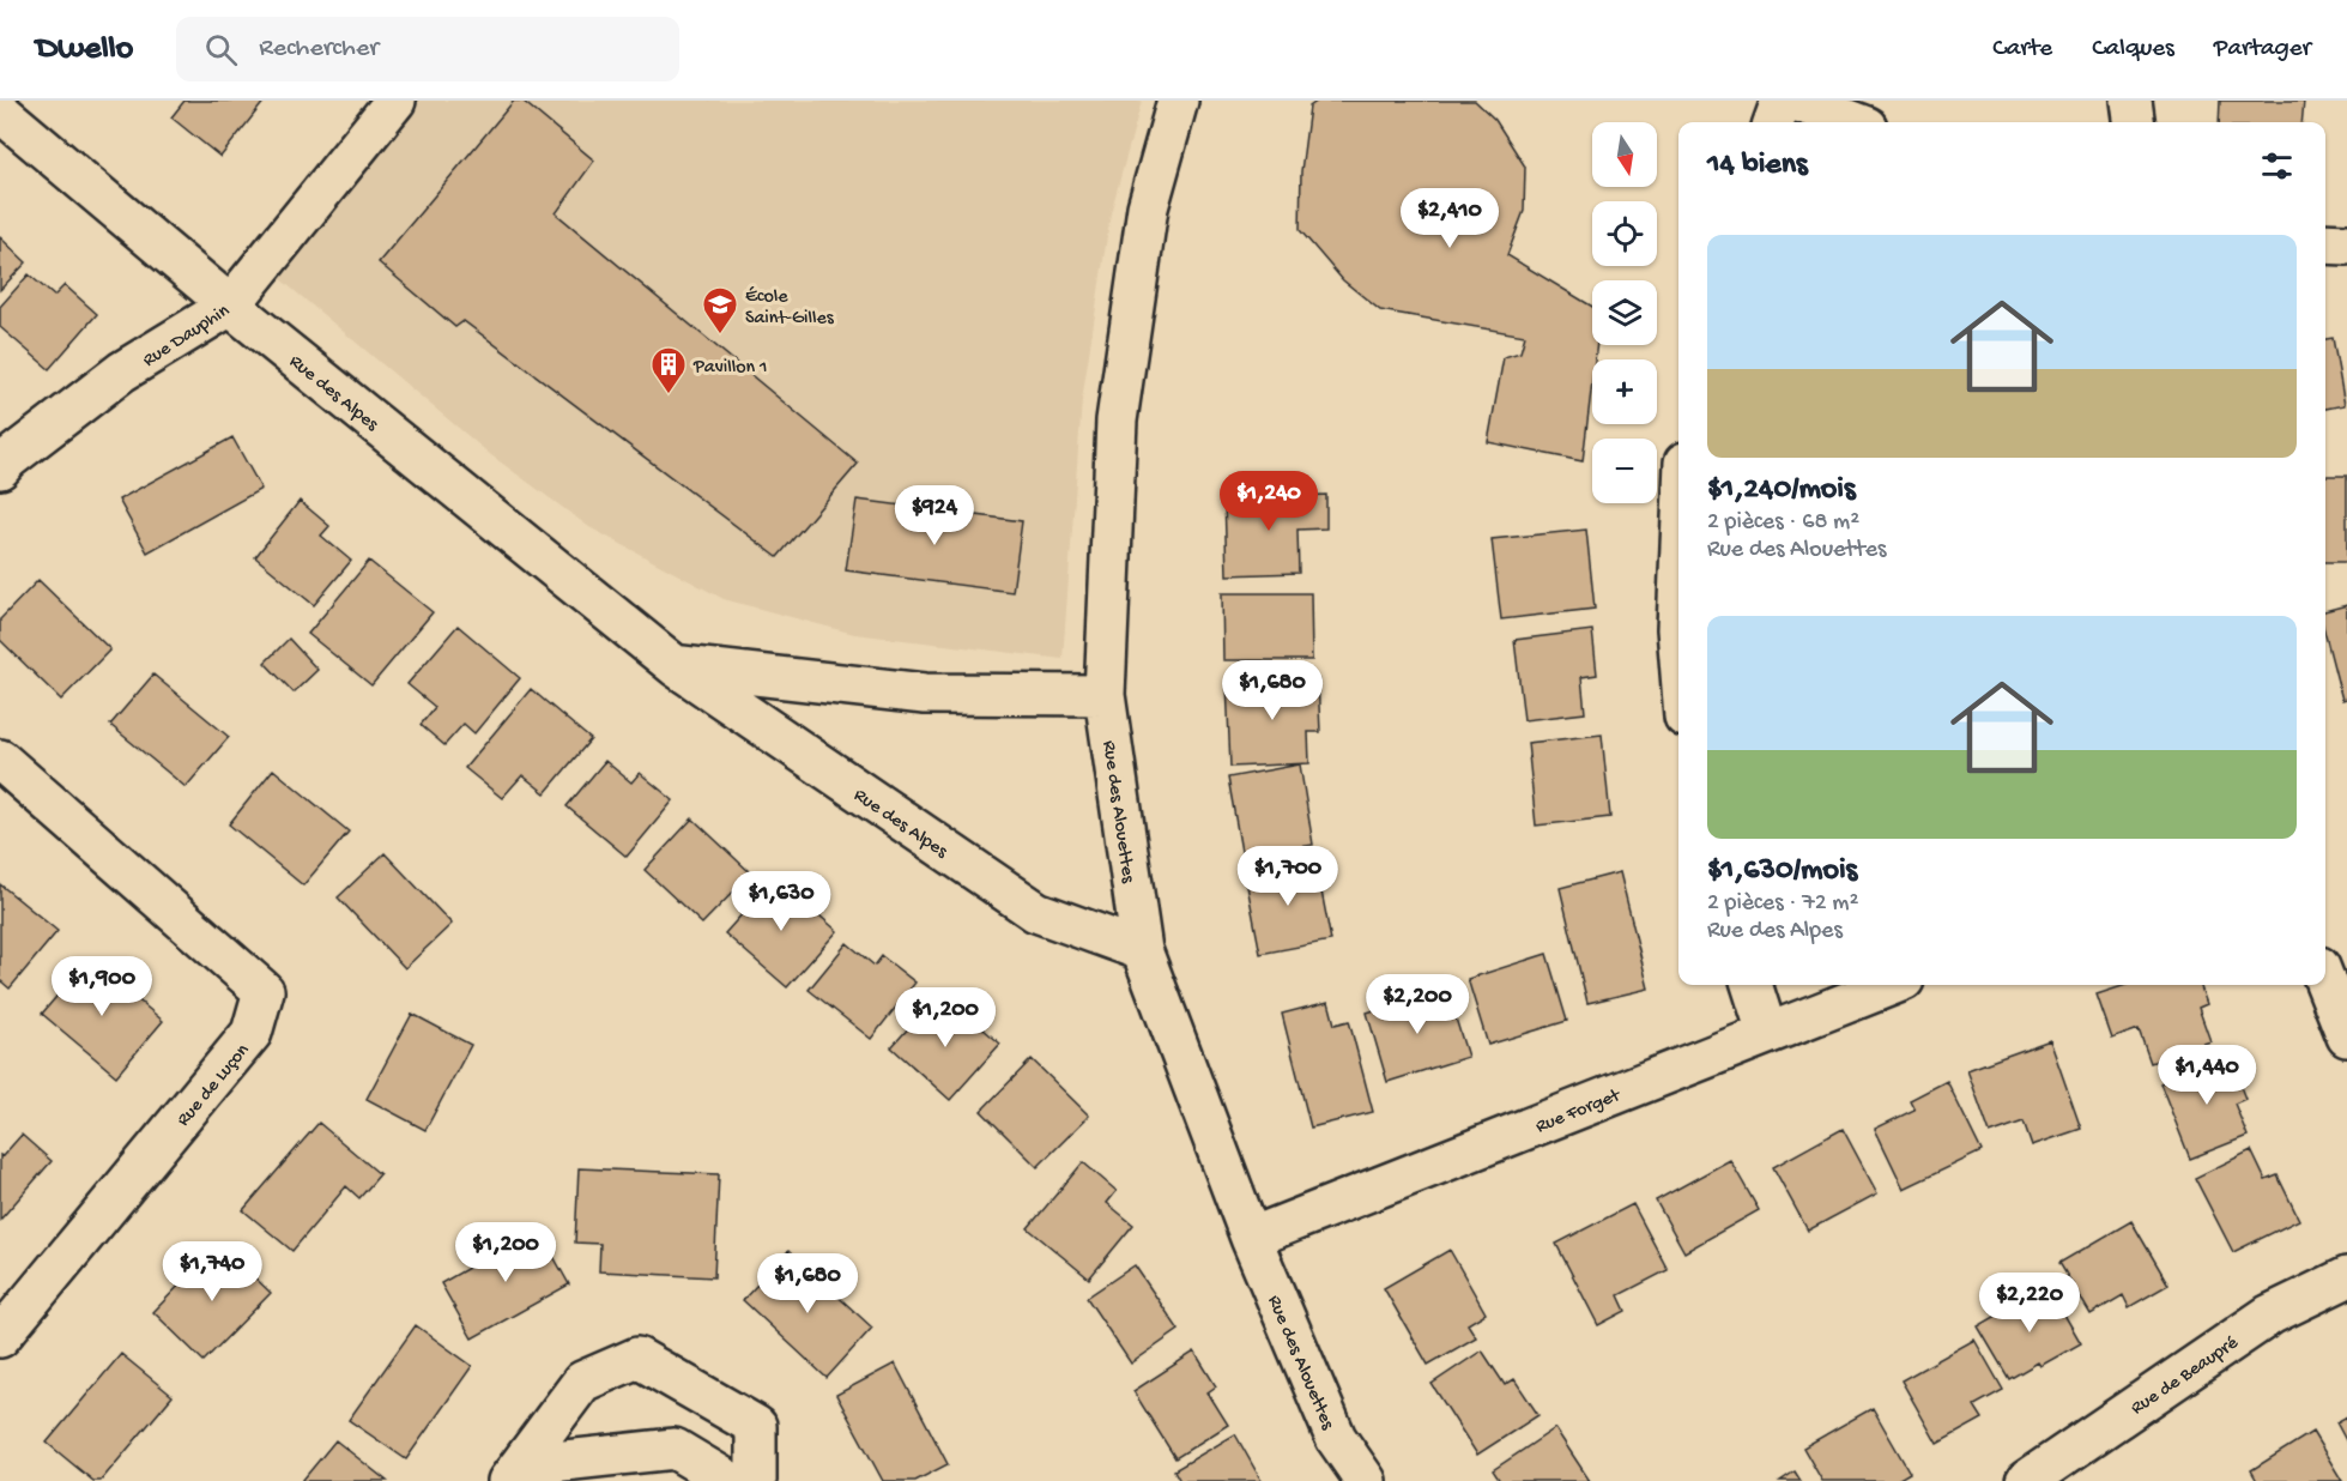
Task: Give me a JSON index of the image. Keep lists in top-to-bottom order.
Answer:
{
  "streets": {
    "street": [
      "Rue Dauphin",
      "Rue des Alpes",
      "Rue des Alouettes",
      "Rue de Luçon",
      "Rue Forget",
      "Rue de Beaupré"
    ]
  },
  "crossings": [
    ["Rue Dauphin", "Rue des Alpes"],
    ["Rue des Alpes", "Rue des Alouettes"],
    ["Rue des Alouettes", "Rue Forget"]
  ],
  "places": {
    "school or university": ["École Saint-Gilles"],
    "building": ["Pavillon 1"]
  },
  "north": "bottom",
  "page": {
    "header": "Dwello",
    "search": "Rechercher",
    "nav": ["Carte", "Calques", "Partager"],
    "map_buttons": ["+", "−"],
    "heading": "14 biens",
    "price": [
      "$2,410",
      "$1,240",
      "$924",
      "$1,680",
      "$1,700",
      "$1,630",
      "$1,900",
      "$2,200",
      "$1,200",
      "$1,440",
      "$1,200",
      "$1,740",
      "$1,680",
      "$2,220"
    ],
    "list": [
      {
        "name": "$1,240/mois",
        "note": "2 pièces · 68 m² · Rue des Alouettes"
      },
      {
        "name": "$1,630/mois",
        "note": "2 pièces · 72 m² · Rue des Alpes"
      }
    ]
  }
}
